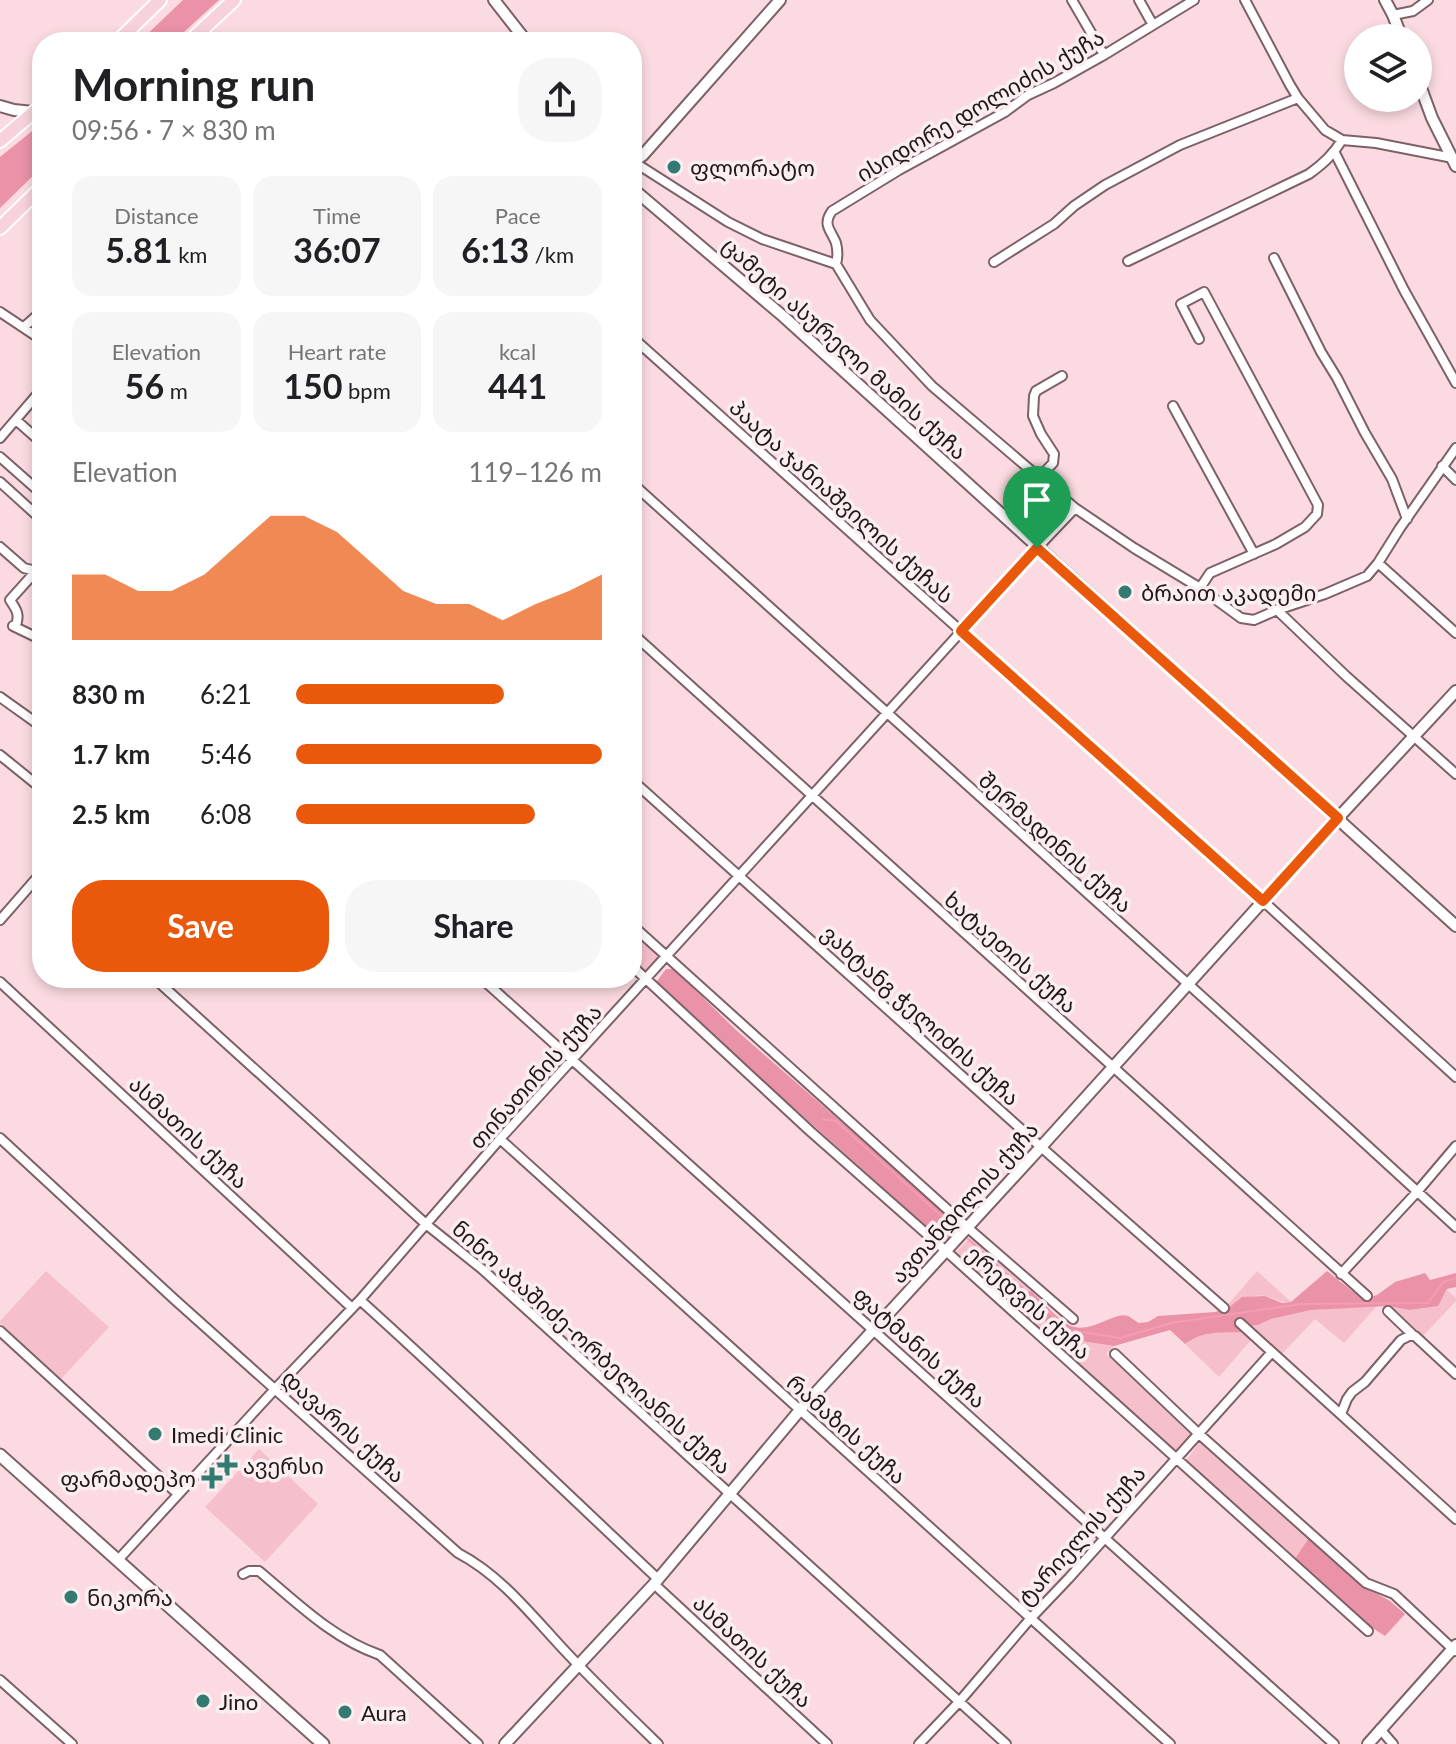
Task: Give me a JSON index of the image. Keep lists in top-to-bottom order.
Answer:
{
  "streets": {
    "street": [
      "ისიდორე დოლიძის ქუჩა",
      "ცამეტი ასურელი მამის ქუჩა",
      "პაატა ჯანიაშვილის ქუჩას",
      "შერმადინის ქუჩა",
      "ხატაეთის ქუჩა",
      "ვახტანგ ჭელიძის ქუჩა",
      "თინათინის ქუჩა",
      "ასმათის ქუჩა",
      "ავთანდილის ქუჩა",
      "ერედვის ქუჩა",
      "ნინო აბაშიძე-ორბელიანის ქუჩა",
      "ფატმანის ქუჩა",
      "დავარის ქუჩა",
      "რამაზის ქუჩა",
      "ტარიელის ქუჩა"
    ]
  },
  "crossings": [
    ["ცამეტი ასურელი მამის ქუჩა", "თინათინის ქუჩა"],
    ["ცამეტი ასურელი მამის ქუჩა", "ავთანდილის ქუჩა"],
    ["პაატა ჯანიაშვილის ქუჩას", "თინათინის ქუჩა"],
    ["პაატა ჯანიაშვილის ქუჩას", "ავთანდილის ქუჩა"],
    ["შერმადინის ქუჩა", "თინათინის ქუჩა"],
    ["შერმადინის ქუჩა", "ავთანდილის ქუჩა"],
    ["ხატაეთის ქუჩა", "თინათინის ქუჩა"],
    ["ხატაეთის ქუჩა", "ავთანდილის ქუჩა"],
    ["ვახტანგ ჭელიძის ქუჩა", "თინათინის ქუჩა"],
    ["ვახტანგ ჭელიძის ქუჩა", "ავთანდილის ქუჩა"],
    ["თინათინის ქუჩა", "ასმათის ქუჩა"],
    ["თინათინის ქუჩა", "ერედვის ქუჩა"],
    ["თინათინის ქუჩა", "ნინო აბაშიძე-ორბელიანის ქუჩა"],
    ["თინათინის ქუჩა", "ფატმანის ქუჩა"],
    ["თინათინის ქუჩა", "დავარის ქუჩა"],
    ["თინათინის ქუჩა", "რამაზის ქუჩა"],
    ["ასმათის ქუჩა", "ავთანდილის ქუჩა"],
    ["ავთანდილის ქუჩა", "ერედვის ქუჩა"],
    ["ავთანდილის ქუჩა", "ნინო აბაშიძე-ორბელიანის ქუჩა"],
    ["ავთანდილის ქუჩა", "ფატმანის ქუჩა"],
    ["ავთანდილის ქუჩა", "დავარის ქუჩა"],
    ["ავთანდილის ქუჩა", "რამაზის ქუჩა"],
    ["ერედვის ქუჩა", "ტარიელის ქუჩა"],
    ["ნინო აბაშიძე-ორბელიანის ქუჩა", "ტარიელის ქუჩა"],
    ["ფატმანის ქუჩა", "ტარიელის ქუჩა"],
    ["რამაზის ქუჩა", "ტარიელის ქუჩა"]
  ],
  "places": {
    "other": [
      "ფლორატო",
      "ბრაით აკადემი",
      "Imedi Clinic",
      "ნიკორა",
      "Jino",
      "Aura"
    ],
    "health": ["ავერსი", "ფარმადეპო"]
  },
  "page": {
    "heading": ["Morning run", "09:56 · 7 × 830 m"],
    "stats": [
      ["Distance", "5.81 km"],
      ["Time", "36:07"],
      ["Pace", "6:13 /km"],
      ["Elevation", "56 m"],
      ["Heart rate", "150 bpm"],
      ["kcal", "441"]
    ],
    "chart": ["Elevation", "119–126 m"],
    "list": [
      {
        "name": "830 m",
        "note": "6:21"
      },
      {
        "name": "1.7 km",
        "note": "5:46"
      },
      {
        "name": "2.5 km",
        "note": "6:08"
      }
    ],
    "buttons": ["Save", "Share"]
  }
}
